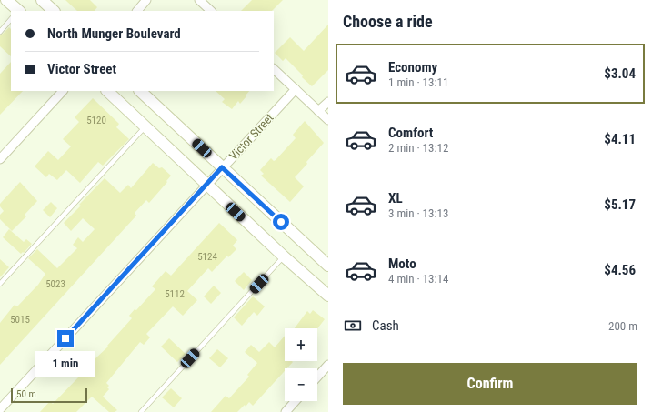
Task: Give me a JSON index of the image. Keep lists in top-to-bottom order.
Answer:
{
  "streets": {
    "street": ["Victor Street"]
  },
  "house_numbers": [
    "5120",
    "5124",
    "5023",
    "5112",
    "5015"
  ],
  "scale_bar": "50 m",
  "page": {
    "heading": "Choose a ride",
    "banner": ["North Munger Boulevard", "Victor Street"],
    "list": [
      {
        "name": "Economy",
        "note": "1 min · 13:11",
        "value": "$3.04"
      },
      {
        "name": "Comfort",
        "note": "2 min · 13:12",
        "value": "$4.11"
      },
      {
        "name": "XL",
        "note": "3 min · 13:13",
        "value": "$5.17"
      },
      {
        "name": "Moto",
        "note": "4 min · 13:14",
        "value": "$4.56"
      }
    ],
    "pay": ["Cash", "200 m"],
    "map_buttons": ["+", "−"],
    "bubble": "1 min",
    "buttons": "Confirm",
    "scale": "50 m"
  }
}
